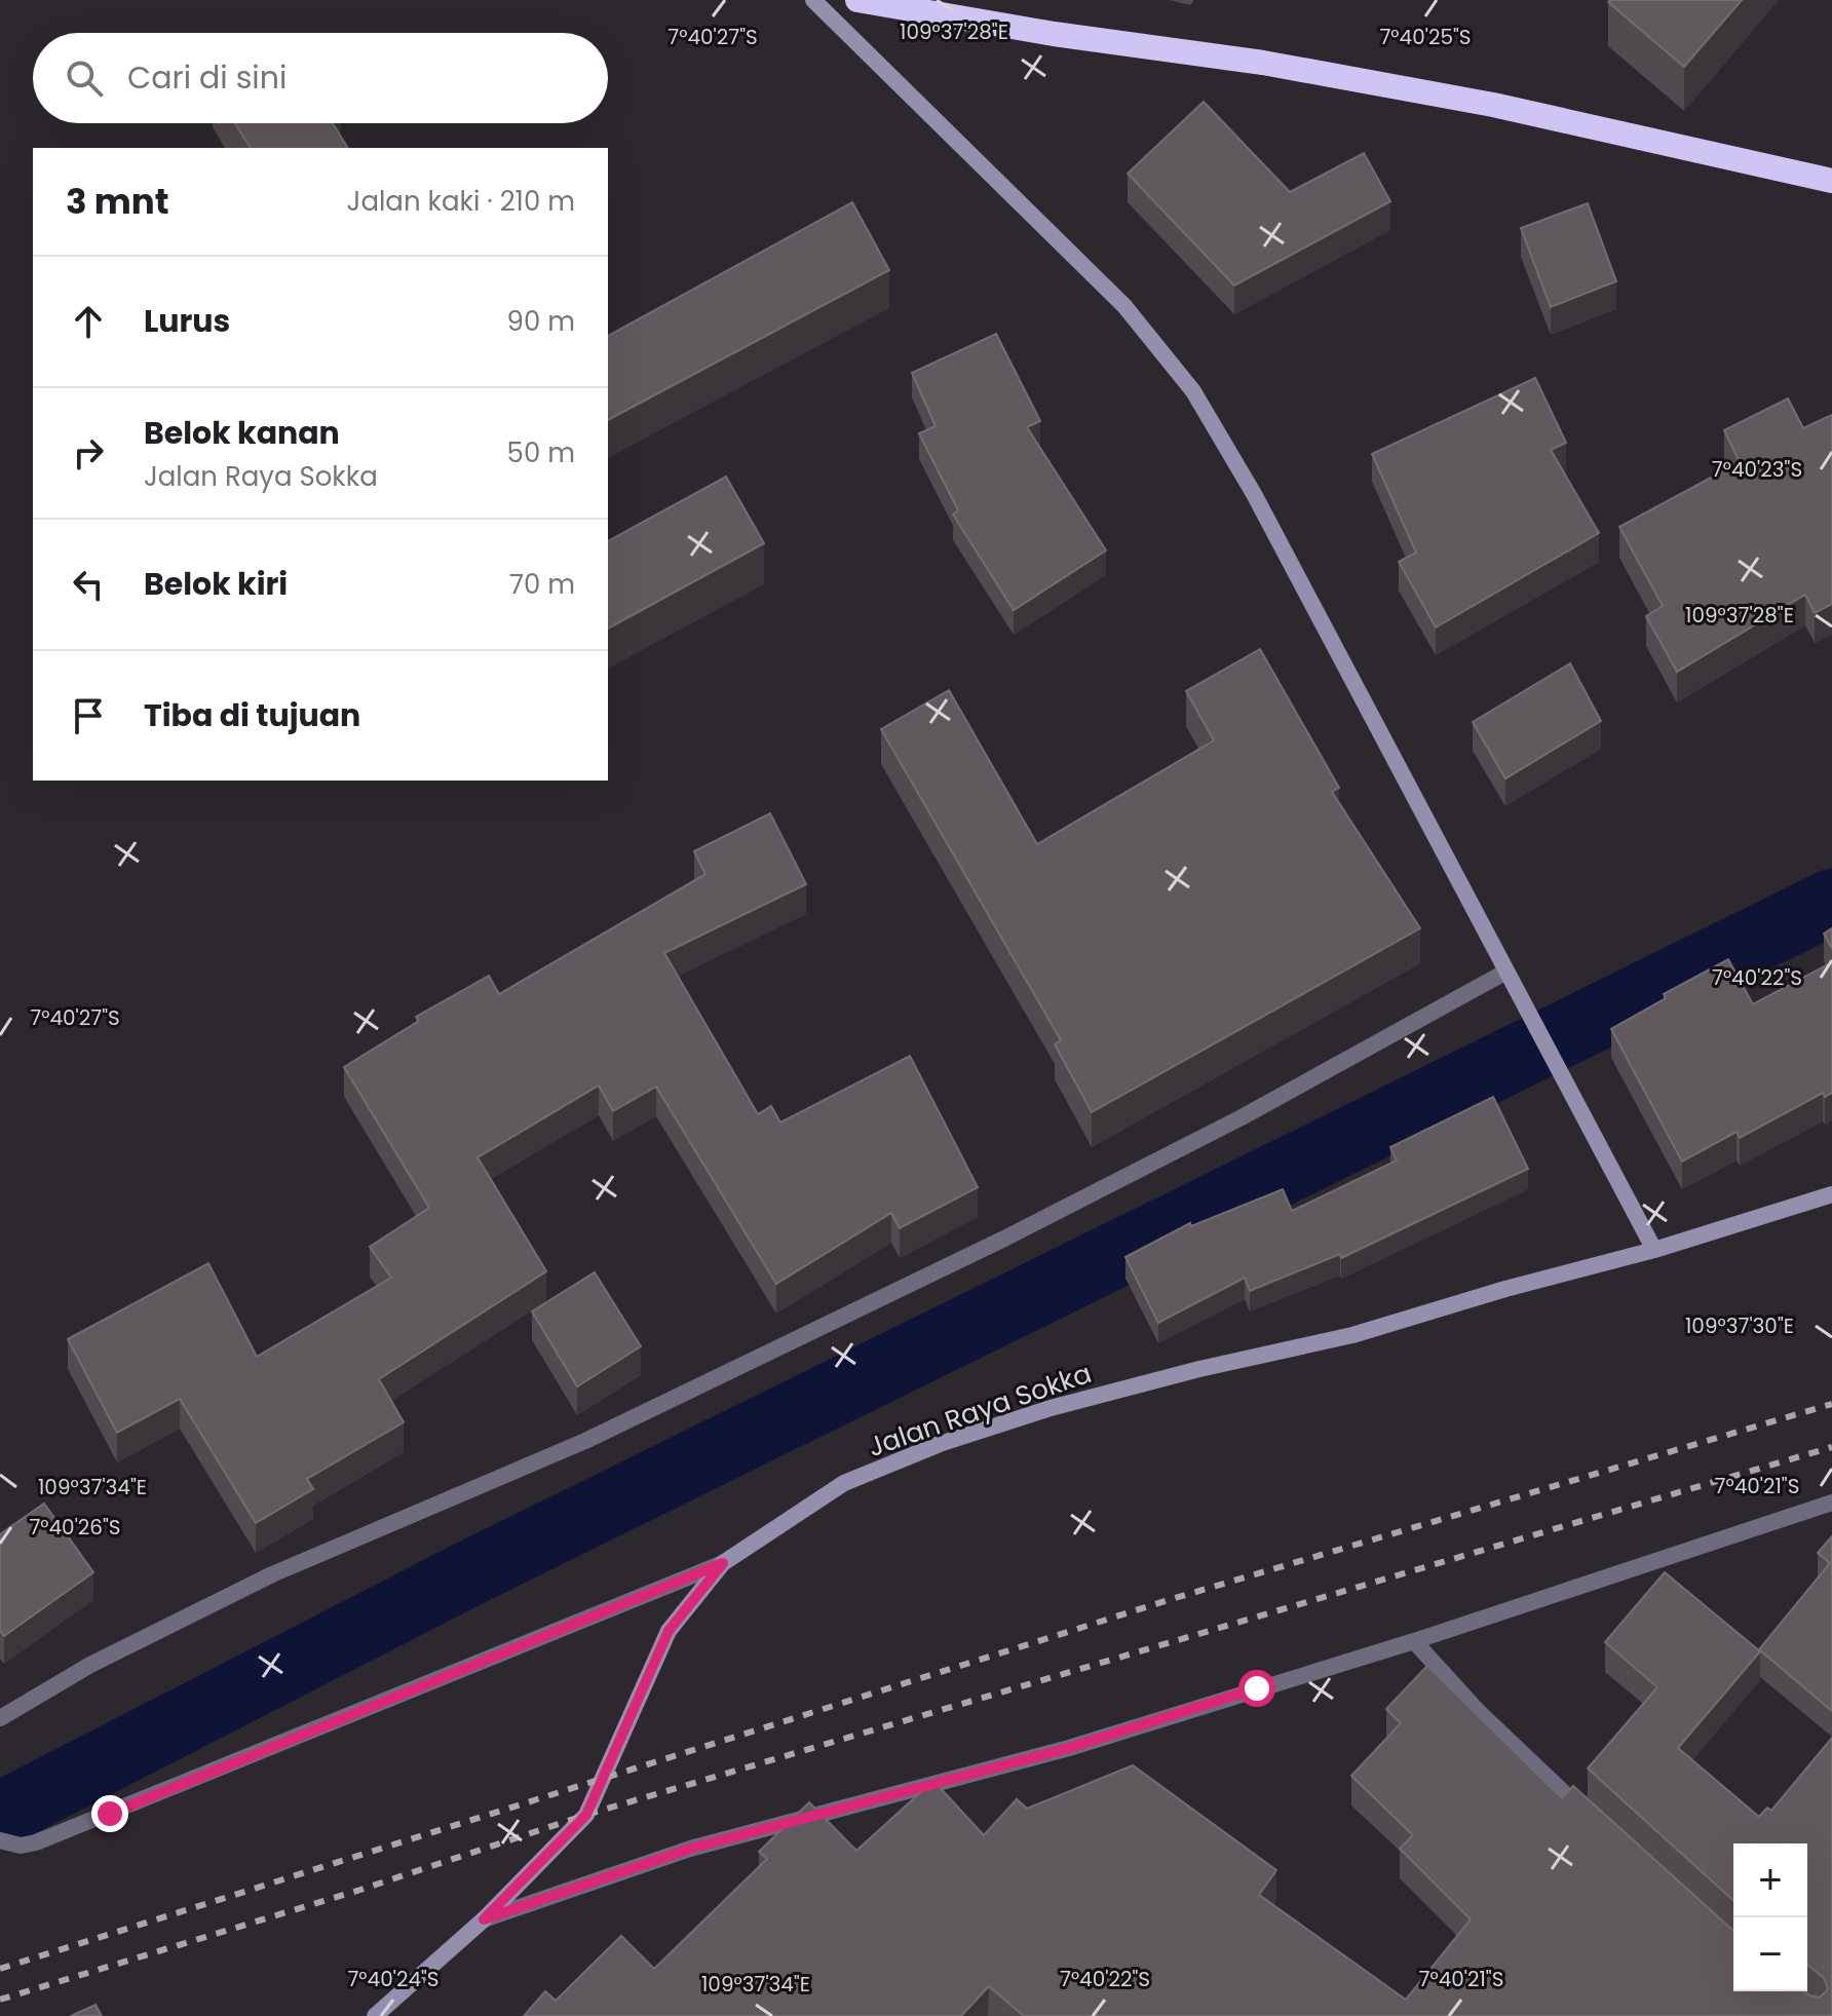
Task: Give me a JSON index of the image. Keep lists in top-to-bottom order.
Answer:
{
  "streets": {
    "main road": ["Jalan Raya Sokka"]
  },
  "page": {
    "search": "Cari di sini",
    "heading": ["3 mnt", "Jalan kaki · 210 m"],
    "list": [
      ["Lurus", "90 m"],
      ["Belok kanan", "Jalan Raya Sokka", "50 m"],
      ["Belok kiri", "70 m"],
      "Tiba di tujuan"
    ],
    "map_buttons": ["+", "−"]
  },
  "coordinates": [
    "109°37'28\"E",
    "7°40'27\"S",
    "7°40'25\"S",
    "7°40'23\"S",
    "7°40'22\"S",
    "109°37'30\"E",
    "7°40'21\"S",
    "109°37'34\"E",
    "7°40'26\"S",
    "7°40'24\"S"
  ]
}
